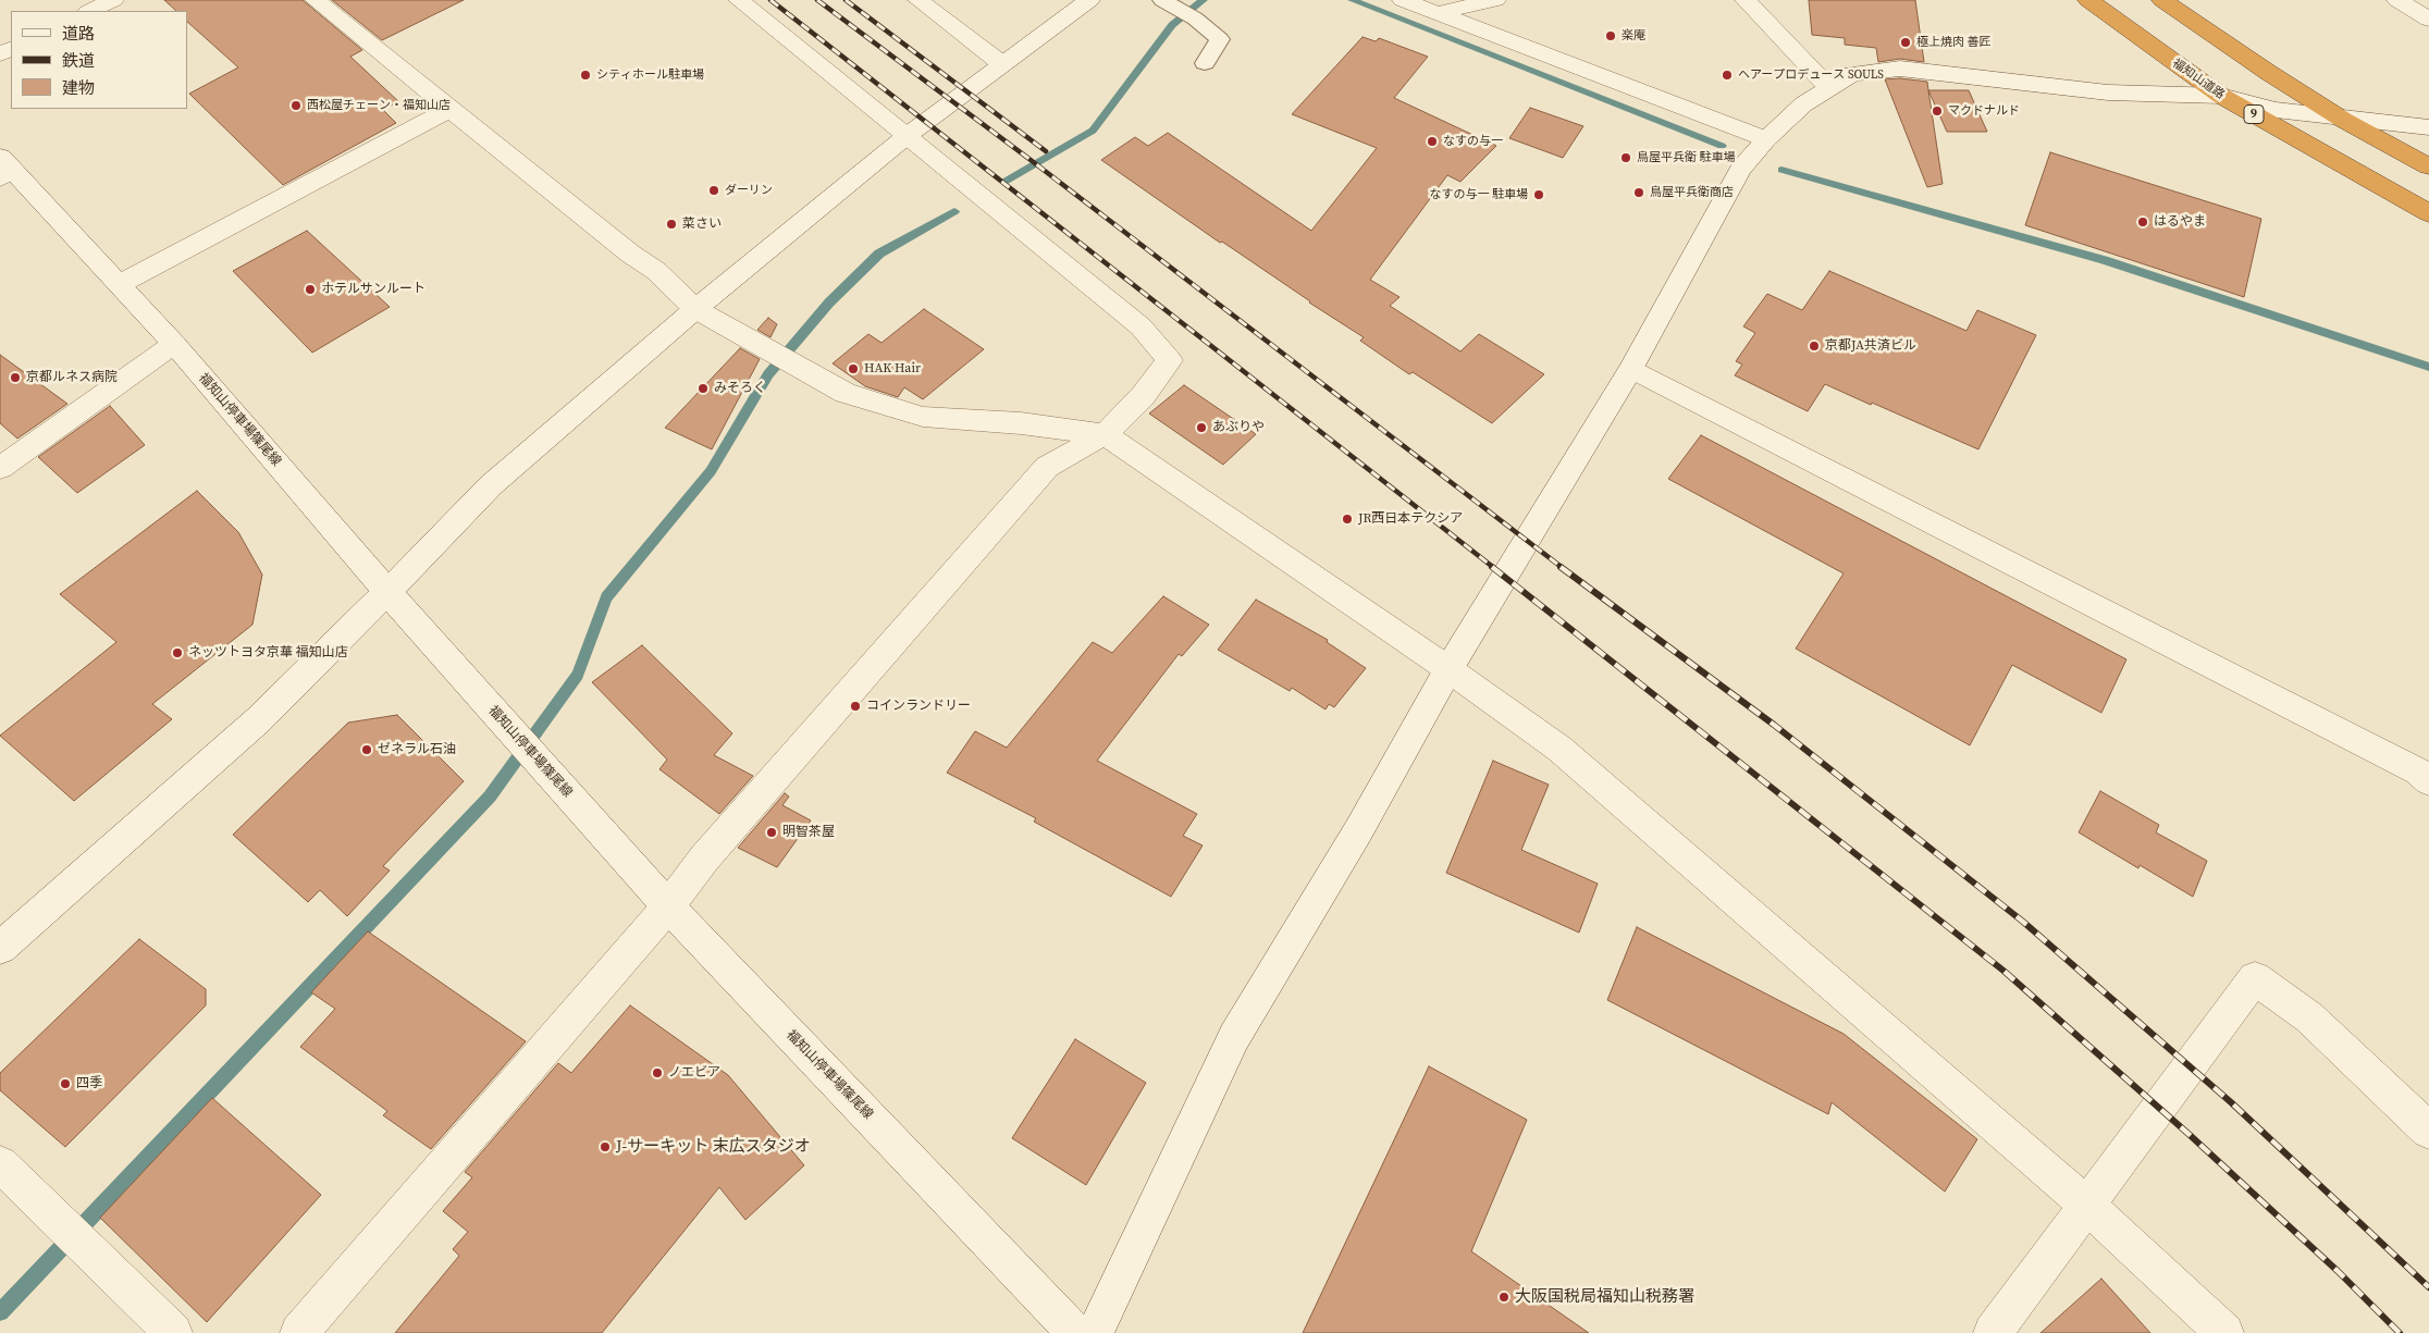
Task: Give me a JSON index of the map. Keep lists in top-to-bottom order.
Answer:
{
  "streets": {
    "highway": ["福知山道路", "9"],
    "street": ["福知山停車場篠尾線"]
  },
  "places": [
    "楽庵",
    "極上焼肉 善匠",
    "シティホール駐車場",
    "ヘアープロデュース SOULS",
    "西松屋チェーン・福知山店",
    "マクドナルド",
    "なすの与一",
    "鳥屋平兵衛 駐車場",
    "ダーリン",
    "鳥屋平兵衛商店",
    "なすの与一 駐車場",
    "はるやま",
    "菜さい",
    "ホテルサンルート",
    "京都JA共済ビル",
    "HAK Hair",
    "京都ルネス病院",
    "みそろく",
    "あぶりや",
    "JR西日本テクシア",
    "ネッツトヨタ京華 福知山店",
    "コインランドリー",
    "ゼネラル石油",
    "明智茶屋",
    "ノエビア",
    "四季",
    "J-サーキット 末広スタジオ",
    "大阪国税局福知山税務署"
  ],
  "legend": ["道路", "鉄道", "建物"]
}
